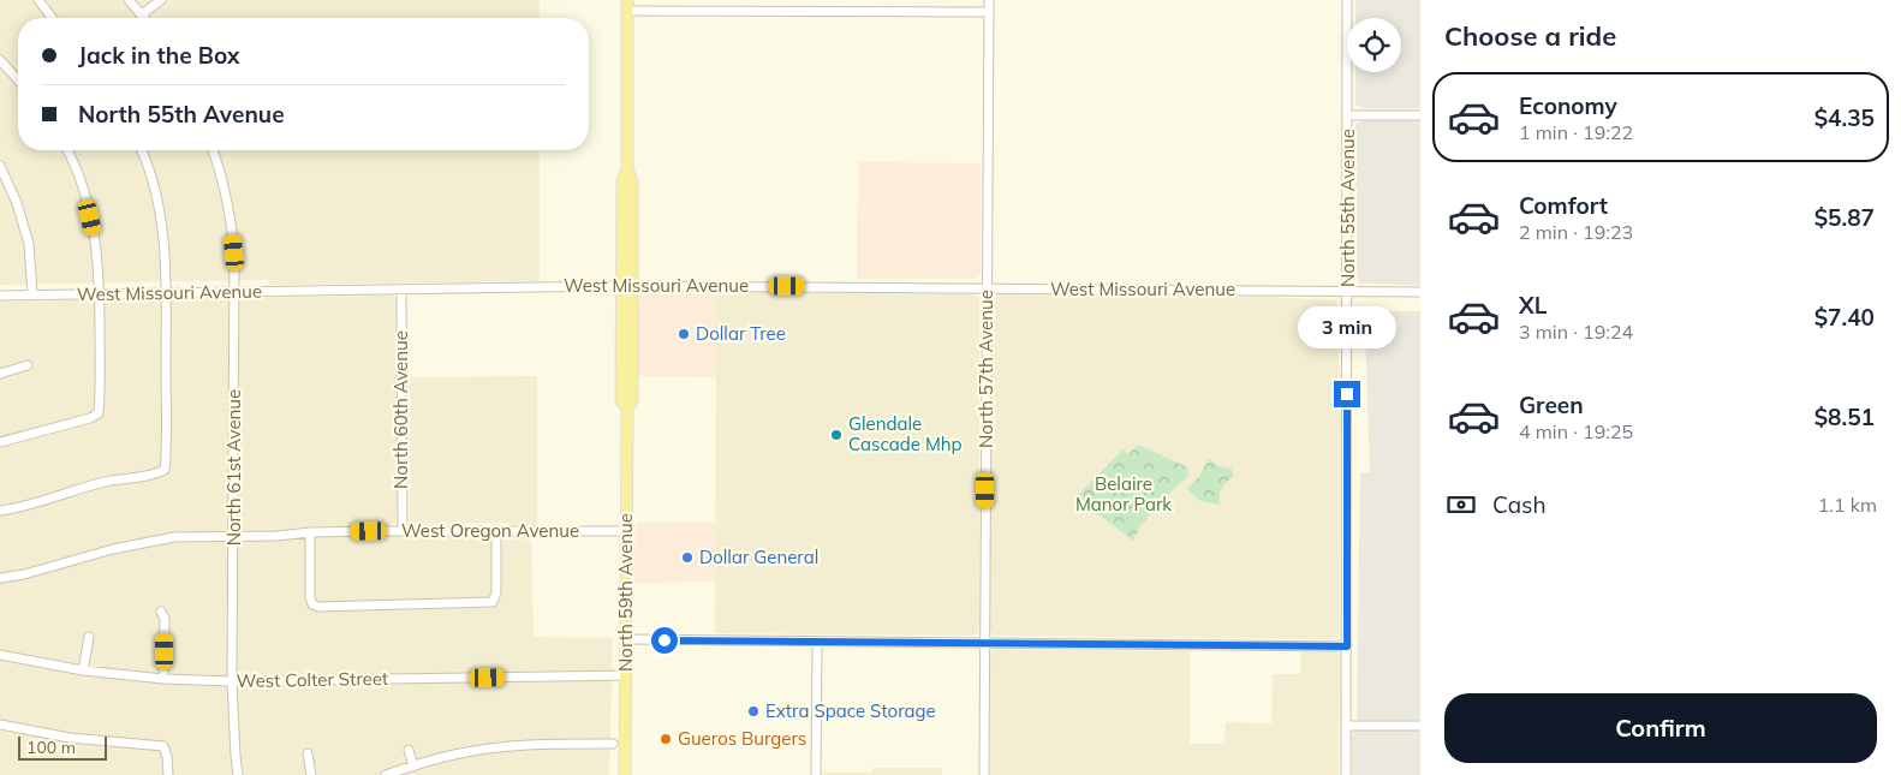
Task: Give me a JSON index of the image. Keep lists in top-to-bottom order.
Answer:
{
  "streets": {
    "main road": ["North 59th Avenue"],
    "street": [
      "North 55th Avenue",
      "West Missouri Avenue",
      "North 57th Avenue",
      "North 60th Avenue",
      "North 61st Avenue",
      "West Oregon Avenue",
      "West Colter Street"
    ]
  },
  "crossings": [
    ["North 55th Avenue", "West Missouri Avenue"],
    ["West Missouri Avenue", "North 57th Avenue"],
    ["West Missouri Avenue", "North 60th Avenue"],
    ["West Missouri Avenue", "North 61st Avenue"],
    ["West Missouri Avenue", "North 59th Avenue"],
    ["North 60th Avenue", "West Oregon Avenue"],
    ["North 61st Avenue", "West Oregon Avenue"],
    ["North 61st Avenue", "West Colter Street"],
    ["West Oregon Avenue", "North 59th Avenue"],
    ["North 59th Avenue", "West Colter Street"]
  ],
  "parks": ["Belaire Manor Park"],
  "places": [
    "Dollar Tree",
    "Glendale Cascade Mhp",
    "Dollar General",
    "Extra Space Storage",
    "Gueros Burgers"
  ],
  "scale_bar": "100 m",
  "page": {
    "heading": "Choose a ride",
    "banner": ["Jack in the Box", "North 55th Avenue"],
    "list": [
      {
        "name": "Economy",
        "note": "1 min · 19:22",
        "value": "$4.35"
      },
      {
        "name": "Comfort",
        "note": "2 min · 19:23",
        "value": "$5.87"
      },
      {
        "name": "XL",
        "note": "3 min · 19:24",
        "value": "$7.40"
      },
      {
        "name": "Green",
        "note": "4 min · 19:25",
        "value": "$8.51"
      }
    ],
    "bubble": "3 min",
    "pay": ["Cash", "1.1 km"],
    "buttons": "Confirm",
    "scale": "100 m"
  }
}
